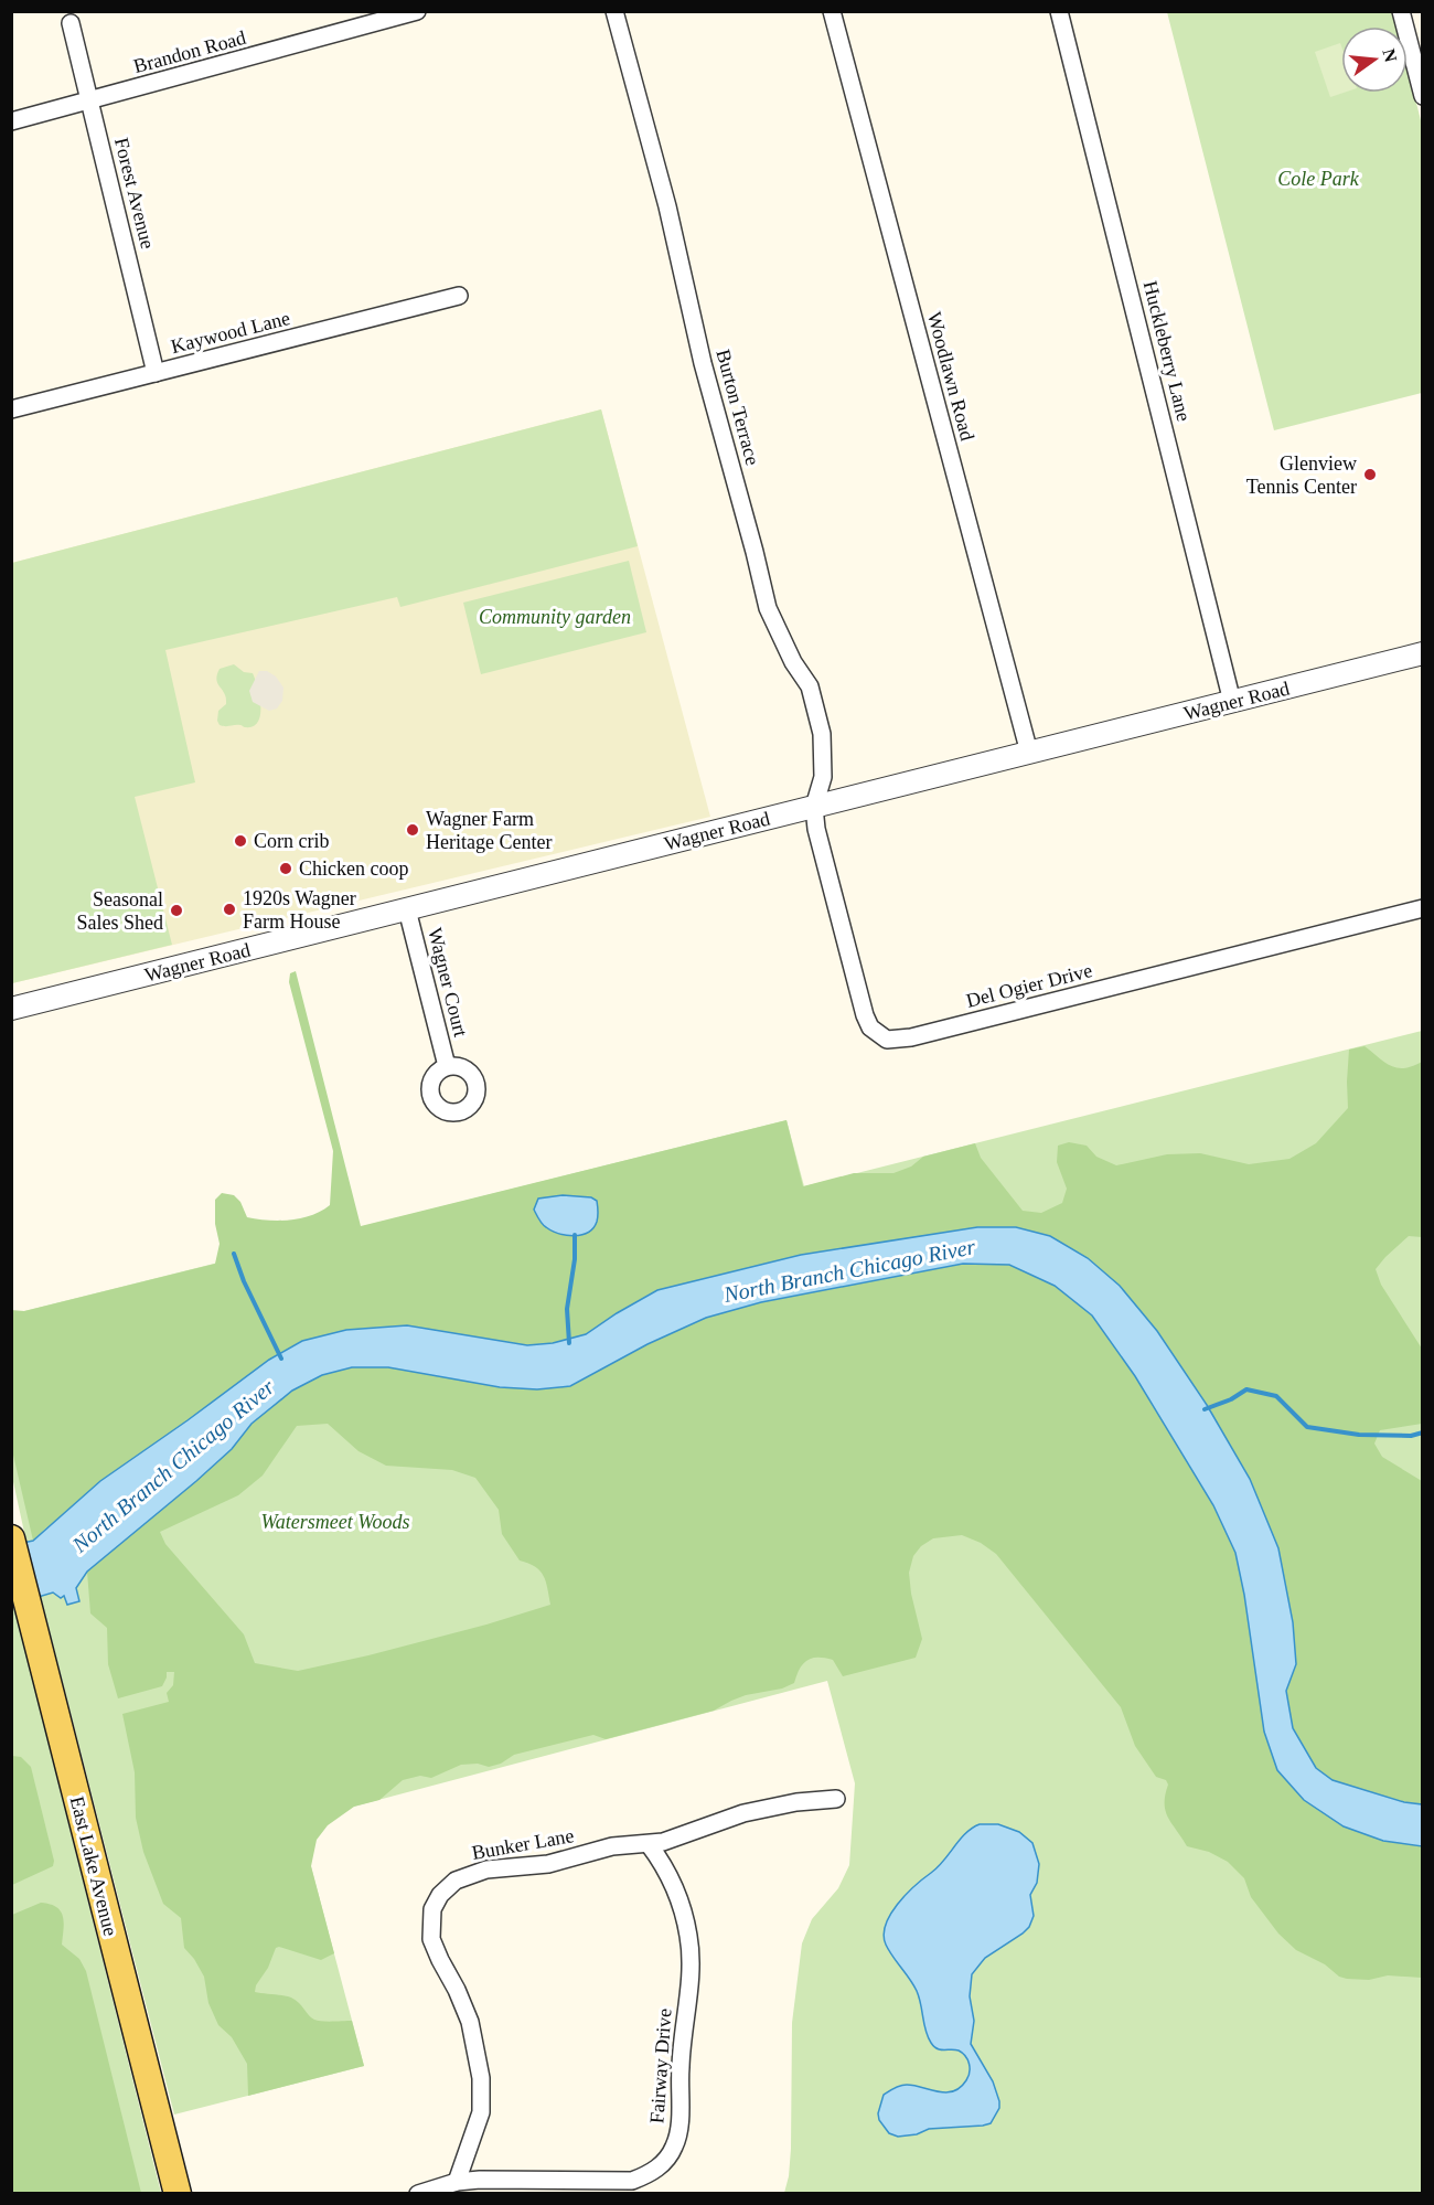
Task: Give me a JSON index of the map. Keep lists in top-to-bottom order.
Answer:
{
  "streets": {
    "main road": ["East Lake Avenue"],
    "street": [
      "Brandon Road",
      "Forest Avenue",
      "Kaywood Lane",
      "Huckleberry Lane",
      "Woodlawn Road",
      "Burton Terrace",
      "Wagner Road",
      "Wagner Court",
      "Del Ogier Drive",
      "Bunker Lane",
      "Fairway Drive"
    ]
  },
  "crossings": [
    ["Brandon Road", "Forest Avenue"],
    ["Forest Avenue", "Kaywood Lane"],
    ["Huckleberry Lane", "Wagner Road"],
    ["Woodlawn Road", "Wagner Road"],
    ["Burton Terrace", "Wagner Road"],
    ["Burton Terrace", "Del Ogier Drive"],
    ["Wagner Road", "Wagner Court"],
    ["Wagner Road", "Del Ogier Drive"],
    ["Bunker Lane", "Fairway Drive"]
  ],
  "water": ["North Branch Chicago River"],
  "parks": ["Cole Park", "Community garden", "Watersmeet Woods"],
  "places": [
    "Glenview Tennis Center",
    "Wagner Farm Heritage Center",
    "Corn crib",
    "Chicken coop",
    "1920s Wagner Farm House",
    "Seasonal Sales Shed"
  ],
  "north": "right"
}
